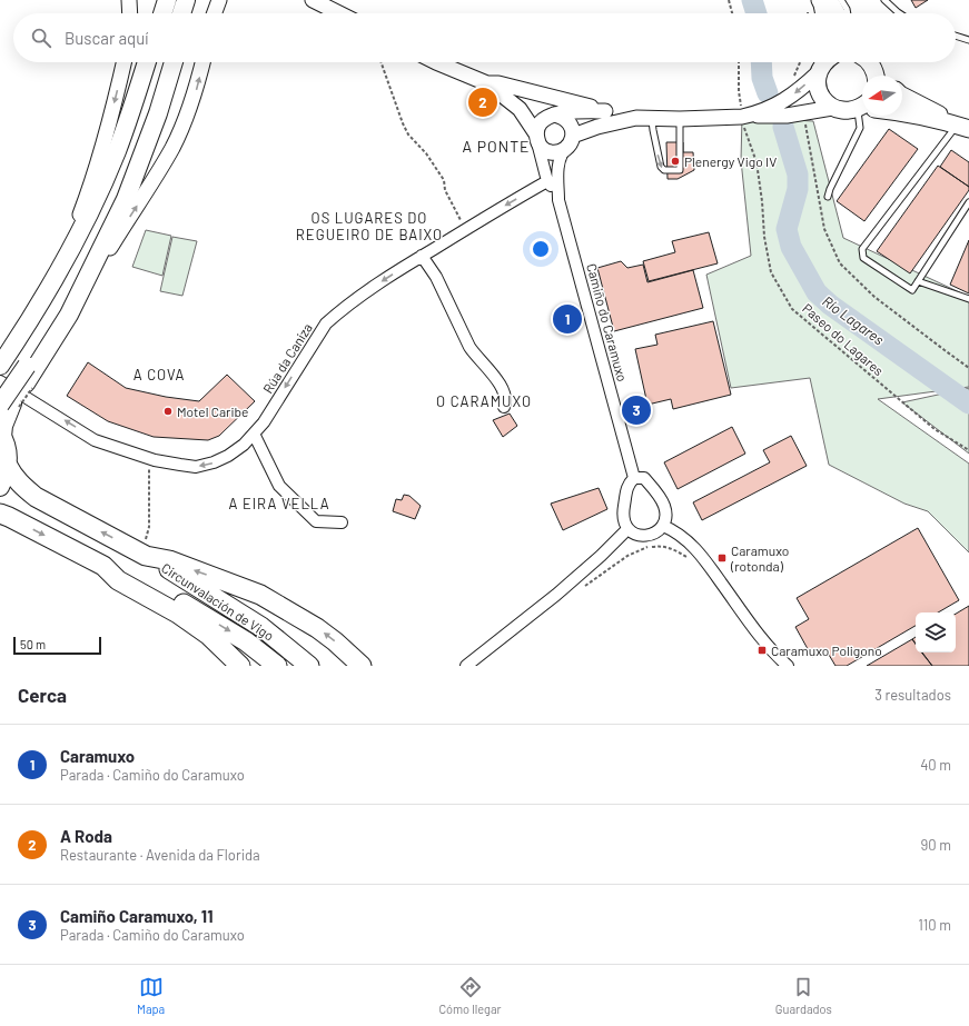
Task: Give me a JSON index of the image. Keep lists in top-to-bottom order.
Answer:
{
  "streets": {
    "highway": ["Circunvalación de Vigo"],
    "street": ["Camiño do Caramuxo", "Rúa da Caniza"],
    "path": ["Paseo do Lagares"]
  },
  "crossings": [
    ["Camiño do Caramuxo", "Rúa da Caniza"]
  ],
  "one_way": ["Rúa da Caniza"],
  "districts": [
    "A PONTE",
    "OS LUGARES DO REGUEIRO DE BAIXO",
    "A COVA",
    "O CARAMUXO",
    "A EIRA VELLA"
  ],
  "water": ["Río Lagares"],
  "places": {
    "other": ["Plenergy Vigo IV", "Motel Caribe"],
    "transit": ["Caramuxo (rotonda)", "Caramuxo Poligono"]
  },
  "scale_bar": "50 m",
  "north": "left",
  "page": {
    "search": "Buscar aquí",
    "pins": ["2", "1", "3"],
    "scale": "50 m",
    "heading": ["Cerca", "3 resultados"],
    "list": [
      {
        "mark": "1",
        "name": "Caramuxo",
        "note": "Parada · Camiño do Caramuxo",
        "value": "40 m"
      },
      {
        "mark": "2",
        "name": "A Roda",
        "note": "Restaurante · Avenida da Florida",
        "value": "90 m"
      },
      {
        "mark": "3",
        "name": "Camiño Caramuxo, 11",
        "note": "Parada · Camiño do Caramuxo",
        "value": "110 m"
      }
    ],
    "nav": ["Mapa", "Cómo llegar", "Guardados"]
  }
}
